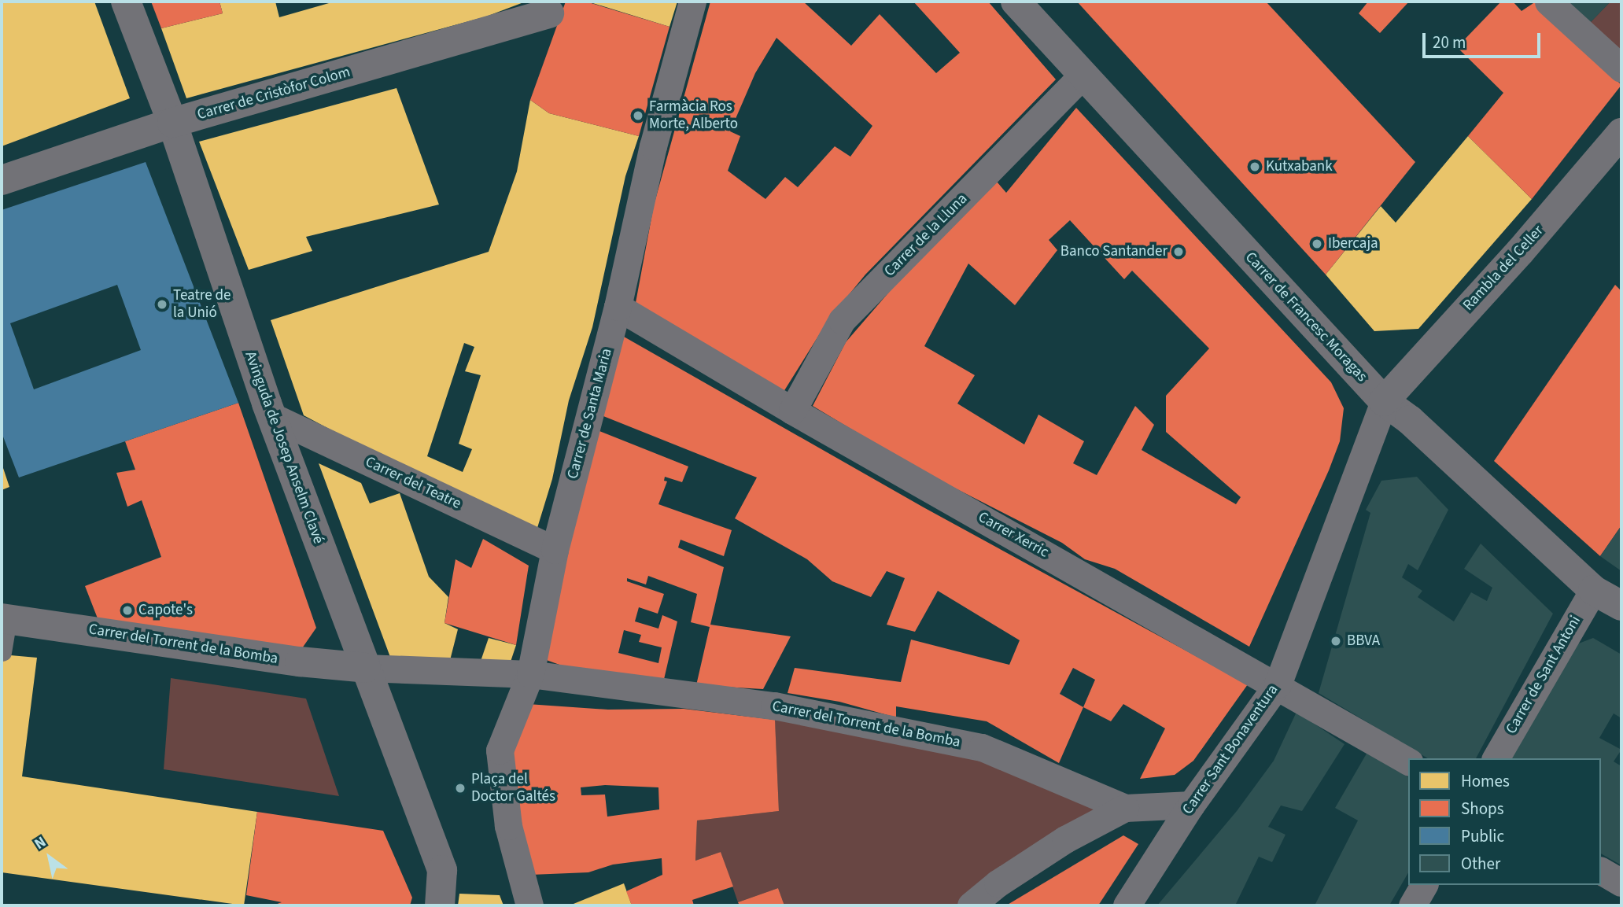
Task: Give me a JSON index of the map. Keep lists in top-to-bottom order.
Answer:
{
  "streets": {
    "street": [
      "Carrer de Cristòfor Colom",
      "Carrer de la Lluna",
      "Rambla del Celler",
      "Carrer de Francesc Moragas",
      "Carrer de Santa Maria",
      "Avinguda de Josep Anselm Clavé",
      "Carrer del Teatre",
      "Carrer Xerric",
      "Carrer del Torrent de la Bomba",
      "Carrer de Sant Antoni",
      "Carrer Sant Bonaventura"
    ]
  },
  "crossings": [
    ["Carrer de Cristòfor Colom", "Avinguda de Josep Anselm Clavé"],
    ["Carrer de la Lluna", "Carrer de Francesc Moragas"],
    ["Carrer de la Lluna", "Carrer Xerric"],
    ["Rambla del Celler", "Carrer de Francesc Moragas"],
    ["Rambla del Celler", "Carrer Sant Bonaventura"],
    ["Carrer de Francesc Moragas", "Carrer de Sant Antoni"],
    ["Carrer de Francesc Moragas", "Carrer Sant Bonaventura"],
    ["Carrer de Santa Maria", "Carrer del Teatre"],
    ["Carrer de Santa Maria", "Carrer Xerric"],
    ["Carrer de Santa Maria", "Carrer del Torrent de la Bomba"],
    ["Avinguda de Josep Anselm Clavé", "Carrer del Teatre"],
    ["Avinguda de Josep Anselm Clavé", "Carrer del Torrent de la Bomba"],
    ["Carrer Xerric", "Carrer Sant Bonaventura"],
    ["Carrer del Torrent de la Bomba", "Carrer Sant Bonaventura"]
  ],
  "places": [
    "Farmàcia Ros Morte, Alberto",
    "Kutxabank",
    "Ibercaja",
    "Banco Santander",
    "Teatre de la Unió",
    "Capote's",
    "BBVA",
    "Plaça del Doctor Galtés"
  ],
  "legend": [
    "Homes",
    "Shops",
    "Public",
    "Other"
  ],
  "scale_bar": "20 m",
  "north": "top left"
}
